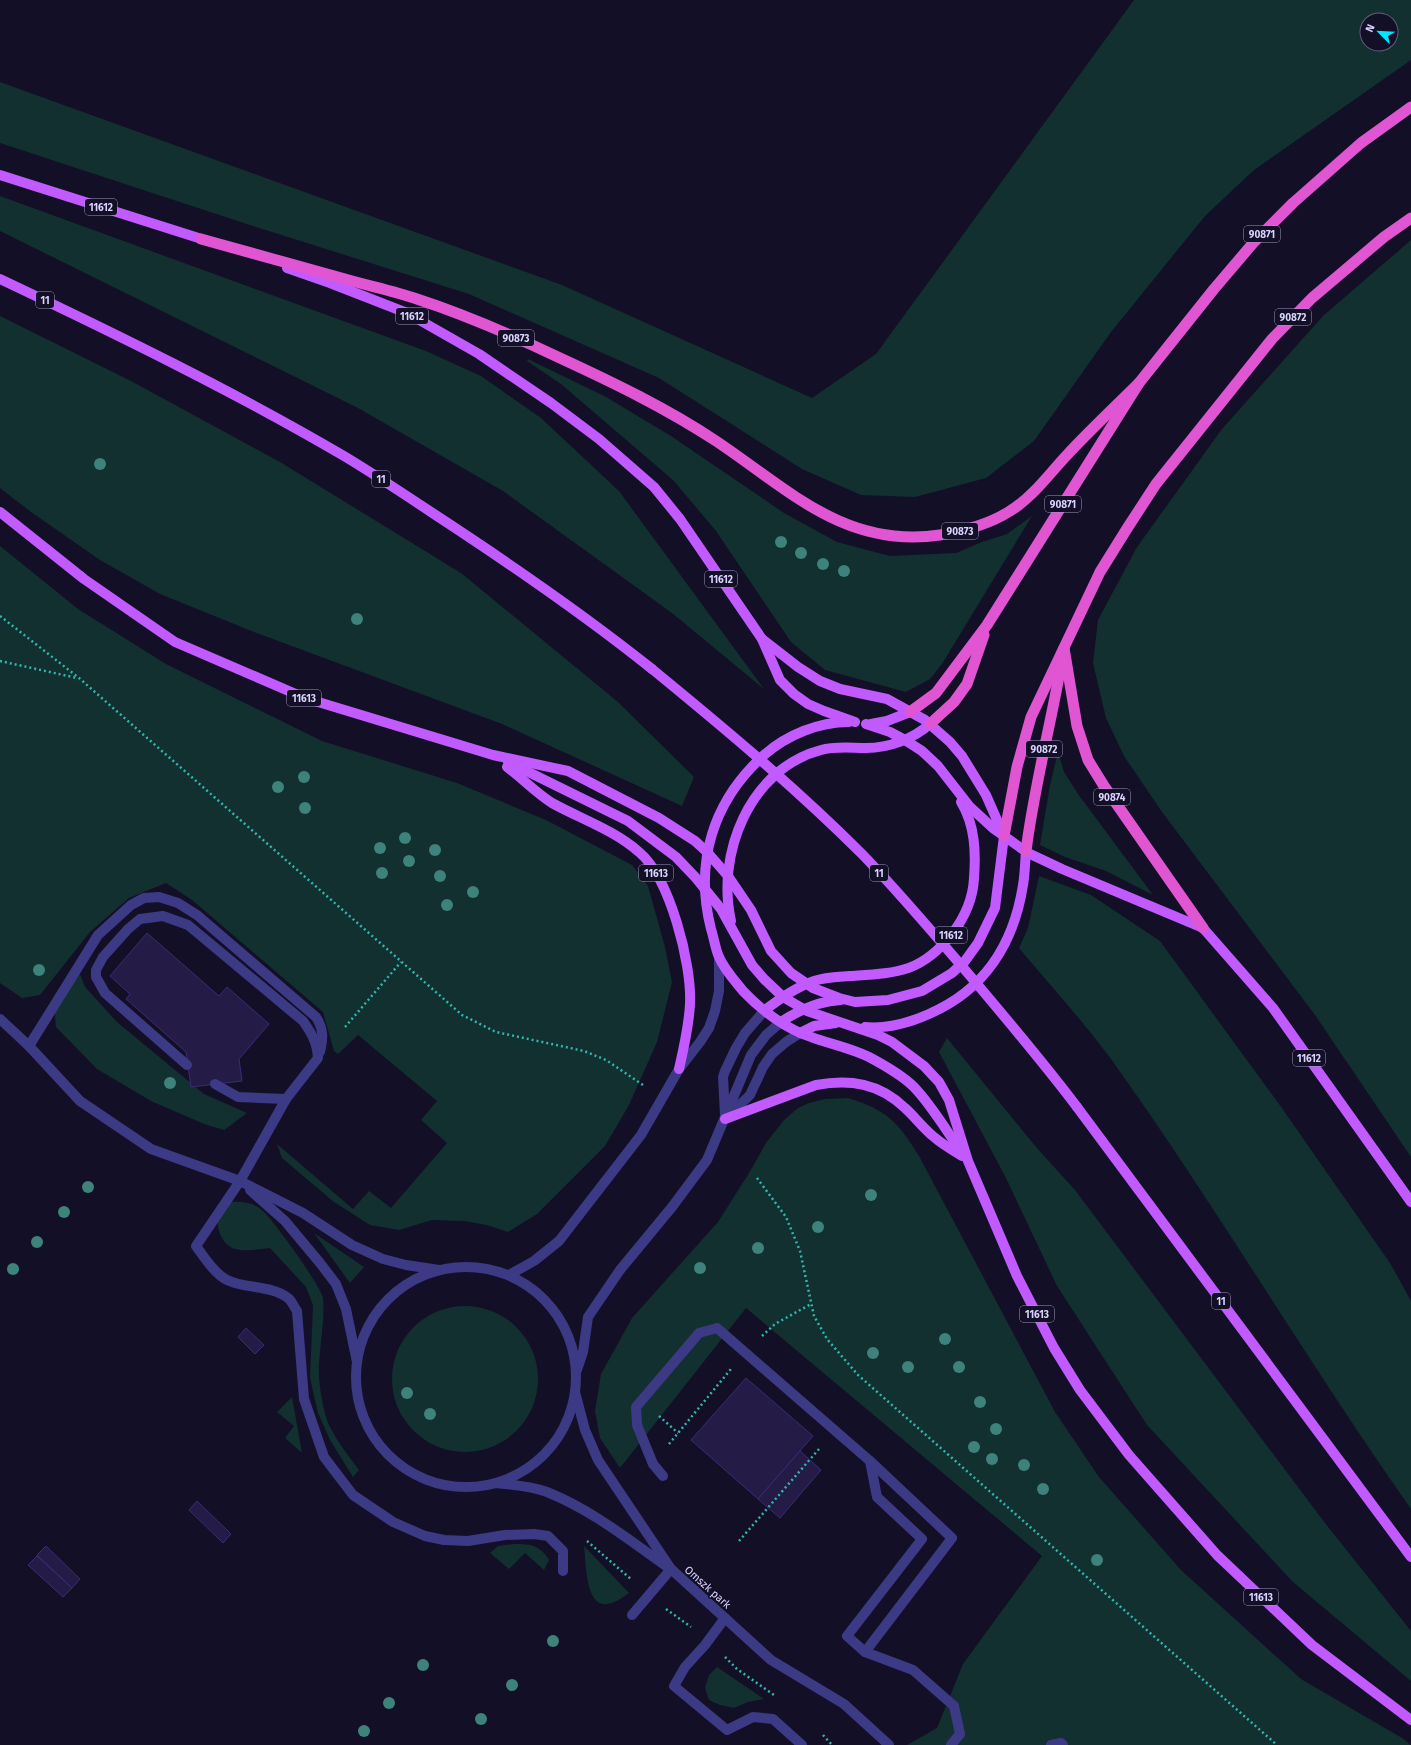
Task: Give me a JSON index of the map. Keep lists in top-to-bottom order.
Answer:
{
  "streets": {
    "highway": [
      "90871",
      "90872",
      "90873",
      "90874"
    ],
    "main road": ["11612", "11", "11613"],
    "street": ["Omszk park"]
  },
  "crossings": [
    ["11612", "90871"],
    ["11612", "90872"],
    ["11612", "90873"],
    ["11612", "11613"],
    ["11612", "90874"],
    ["90871", "90873"],
    ["90872", "90874"]
  ],
  "north": "top left"
}
